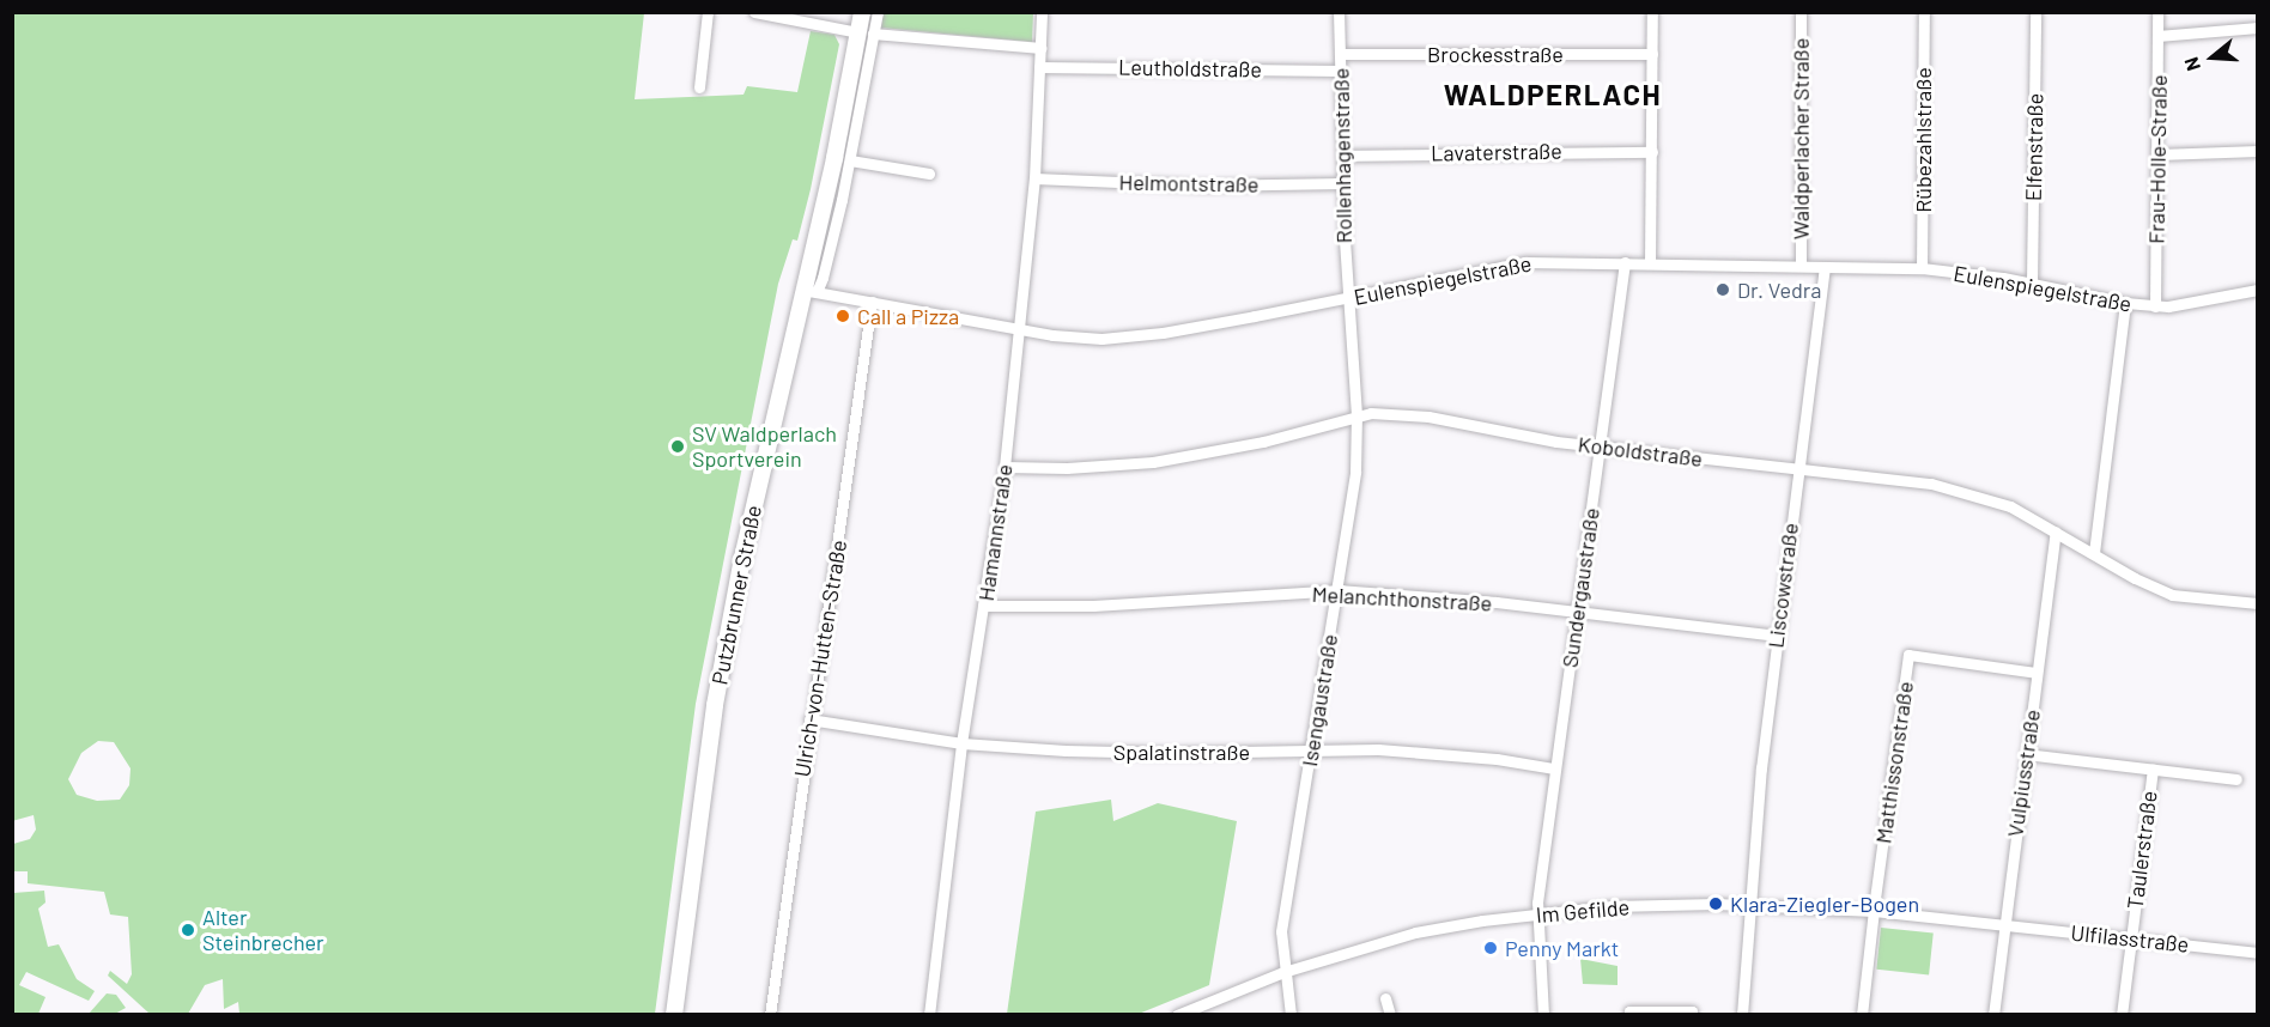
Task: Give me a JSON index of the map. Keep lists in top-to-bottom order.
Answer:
{
  "streets": {
    "main road": ["Putzbrunner Straße"],
    "street": [
      "Brockesstraße",
      "Leutholdstraße",
      "Waldperlacher Straße",
      "Rübezahlstraße",
      "Elfenstraße",
      "Lavaterstraße",
      "Rollenhagenstraße",
      "Frau-Holle-Straße",
      "Helmontstraße",
      "Eulenspiegelstraße",
      "Koboldstraße",
      "Hamannstraße",
      "Liscowstraße",
      "Sundergaustraße",
      "Melanchthonstraße",
      "Ulrich-von-Hutten-Straße",
      "Isengaustraße",
      "Spalatinstraße",
      "Matthissonstraße",
      "Vulpiusstraße",
      "Taulerstraße",
      "Im Gefilde",
      "Ulfilasstraße"
    ]
  },
  "crossings": [
    ["Brockesstraße", "Rollenhagenstraße"],
    ["Leutholdstraße", "Rollenhagenstraße"],
    ["Leutholdstraße", "Hamannstraße"],
    ["Waldperlacher Straße", "Eulenspiegelstraße"],
    ["Rübezahlstraße", "Eulenspiegelstraße"],
    ["Elfenstraße", "Eulenspiegelstraße"],
    ["Lavaterstraße", "Rollenhagenstraße"],
    ["Rollenhagenstraße", "Helmontstraße"],
    ["Rollenhagenstraße", "Eulenspiegelstraße"],
    ["Rollenhagenstraße", "Isengaustraße"],
    ["Frau-Holle-Straße", "Eulenspiegelstraße"],
    ["Helmontstraße", "Hamannstraße"],
    ["Eulenspiegelstraße", "Hamannstraße"],
    ["Eulenspiegelstraße", "Liscowstraße"],
    ["Eulenspiegelstraße", "Sundergaustraße"],
    ["Eulenspiegelstraße", "Putzbrunner Straße"],
    ["Eulenspiegelstraße", "Ulrich-von-Hutten-Straße"],
    ["Eulenspiegelstraße", "Isengaustraße"],
    ["Koboldstraße", "Hamannstraße"],
    ["Koboldstraße", "Liscowstraße"],
    ["Koboldstraße", "Sundergaustraße"],
    ["Koboldstraße", "Isengaustraße"],
    ["Koboldstraße", "Vulpiusstraße"],
    ["Hamannstraße", "Melanchthonstraße"],
    ["Hamannstraße", "Spalatinstraße"],
    ["Liscowstraße", "Melanchthonstraße"],
    ["Liscowstraße", "Im Gefilde"],
    ["Sundergaustraße", "Melanchthonstraße"],
    ["Sundergaustraße", "Spalatinstraße"],
    ["Sundergaustraße", "Im Gefilde"],
    ["Melanchthonstraße", "Isengaustraße"],
    ["Ulrich-von-Hutten-Straße", "Spalatinstraße"],
    ["Isengaustraße", "Spalatinstraße"],
    ["Isengaustraße", "Im Gefilde"],
    ["Matthissonstraße", "Vulpiusstraße"],
    ["Matthissonstraße", "Im Gefilde"],
    ["Vulpiusstraße", "Im Gefilde"],
    ["Vulpiusstraße", "Ulfilasstraße"],
    ["Taulerstraße", "Ulfilasstraße"],
    ["Im Gefilde", "Ulfilasstraße"]
  ],
  "districts": ["WALDPERLACH"],
  "places": [
    "Dr. Vedra",
    "Call a Pizza",
    "SV Waldperlach Sportverein",
    "Klara-Ziegler-Bogen",
    "Alter Steinbrecher",
    "Penny Markt"
  ],
  "north": "left"
}
